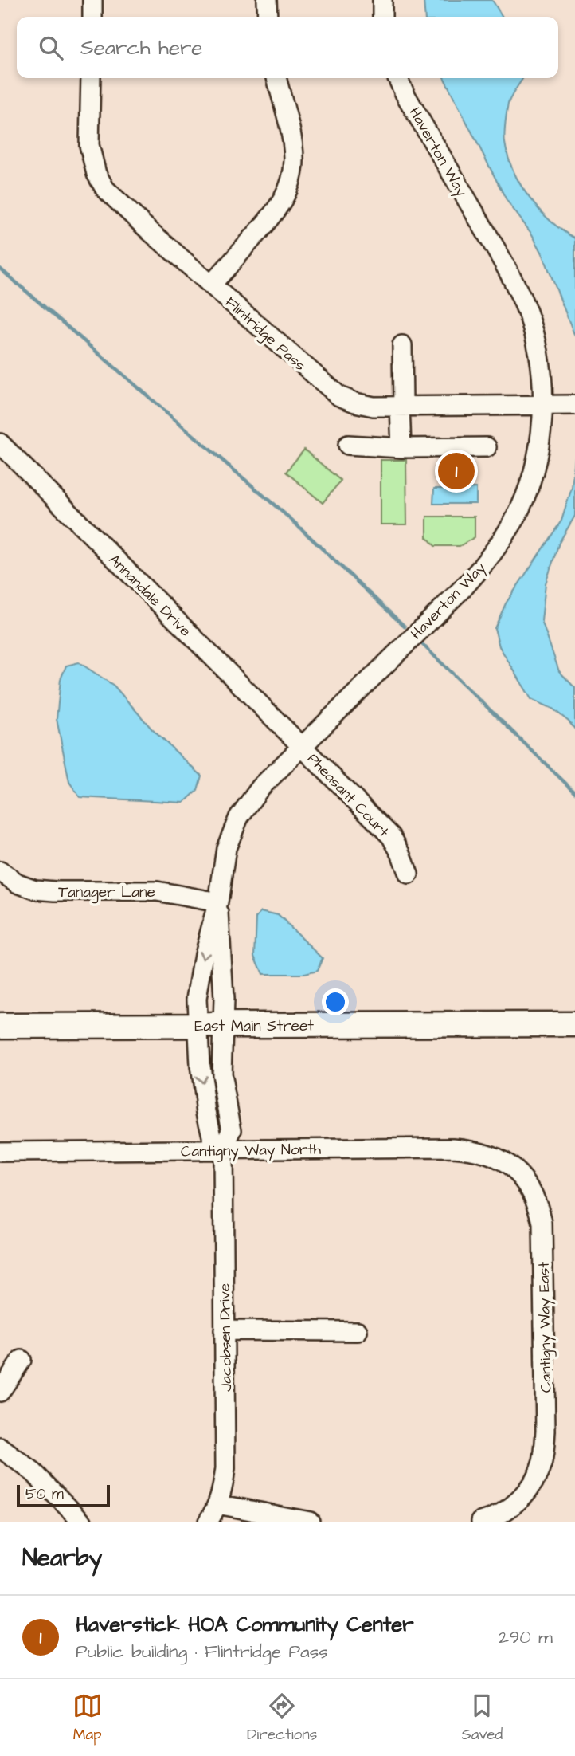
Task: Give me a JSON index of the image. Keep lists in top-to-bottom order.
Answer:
{
  "streets": {
    "main road": ["East Main Street"],
    "street": [
      "Haverton Way",
      "Flintridge Pass",
      "Annandale Drive",
      "Pheasant Court",
      "Tanager Lane",
      "Cantigny Way North",
      "Cantigny Way East",
      "Jacobsen Drive"
    ]
  },
  "crossings": [
    ["Haverton Way", "Flintridge Pass"],
    ["Haverton Way", "Annandale Drive"],
    ["Haverton Way", "Pheasant Court"],
    ["Haverton Way", "Tanager Lane"],
    ["Haverton Way", "East Main Street"],
    ["Haverton Way", "Jacobsen Drive"],
    ["Annandale Drive", "Pheasant Court"],
    ["East Main Street", "Jacobsen Drive"],
    ["Cantigny Way North", "Cantigny Way East"],
    ["Cantigny Way North", "Jacobsen Drive"]
  ],
  "scale_bar": "50 m",
  "page": {
    "search": "Search here",
    "pins": "1",
    "scale": "50 m",
    "heading": "Nearby",
    "list": [
      {
        "mark": "1",
        "name": "Haverstick HOA Community Center",
        "note": "Public building · Flintridge Pass",
        "value": "290 m"
      }
    ],
    "nav": ["Map", "Directions", "Saved"]
  }
}
